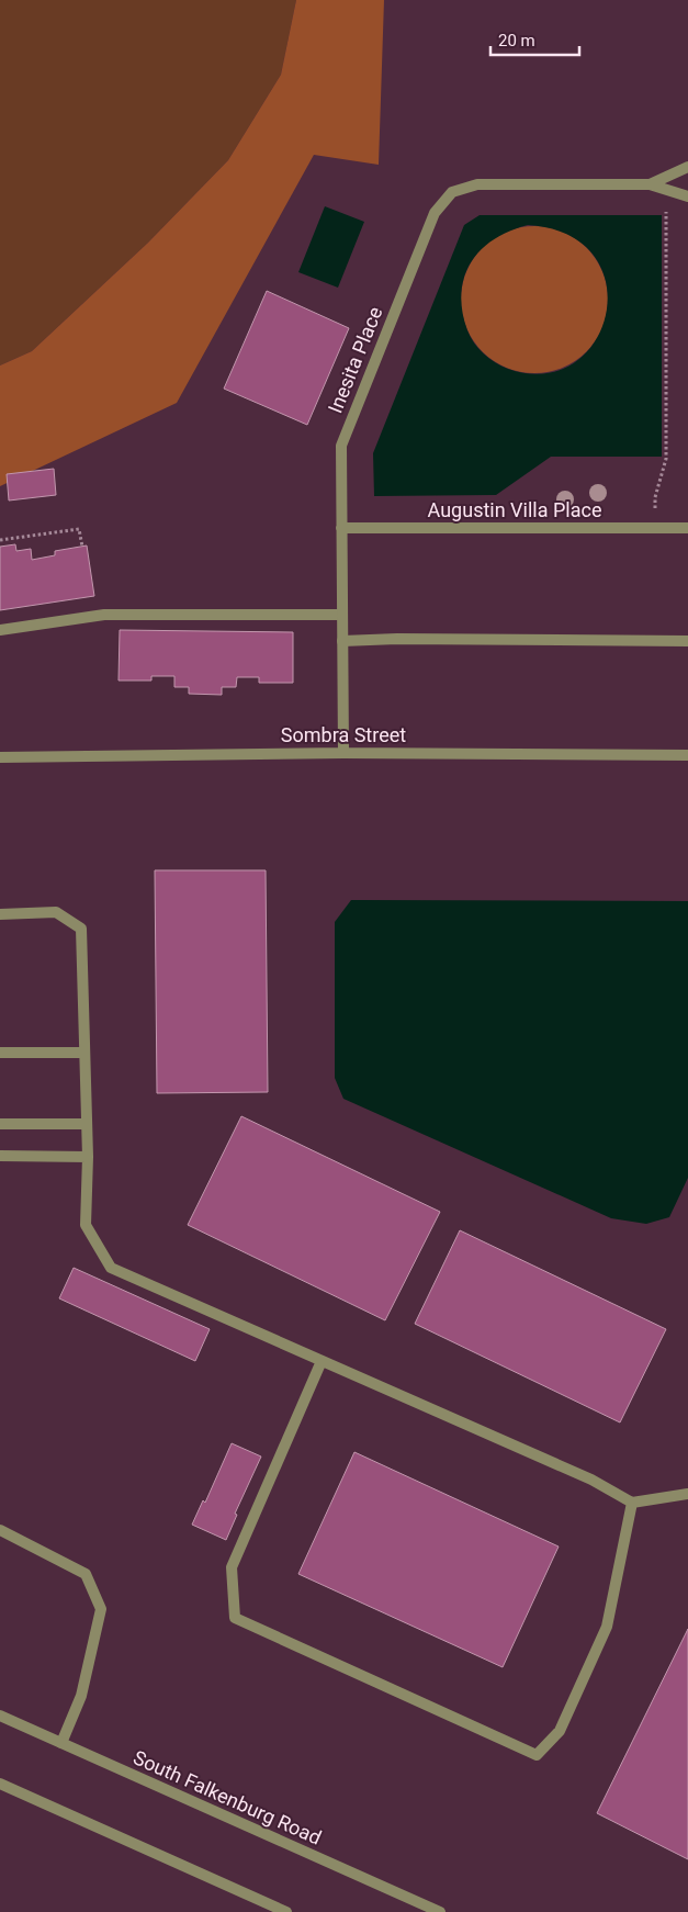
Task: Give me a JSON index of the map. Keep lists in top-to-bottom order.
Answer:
{
  "streets": {
    "street": [
      "Inesita Place",
      "Augustin Villa Place",
      "Sombra Street",
      "South Falkenburg Road"
    ]
  },
  "crossings": [
    ["Inesita Place", "Augustin Villa Place"],
    ["Inesita Place", "Sombra Street"]
  ],
  "scale_bar": "20 m"
}
